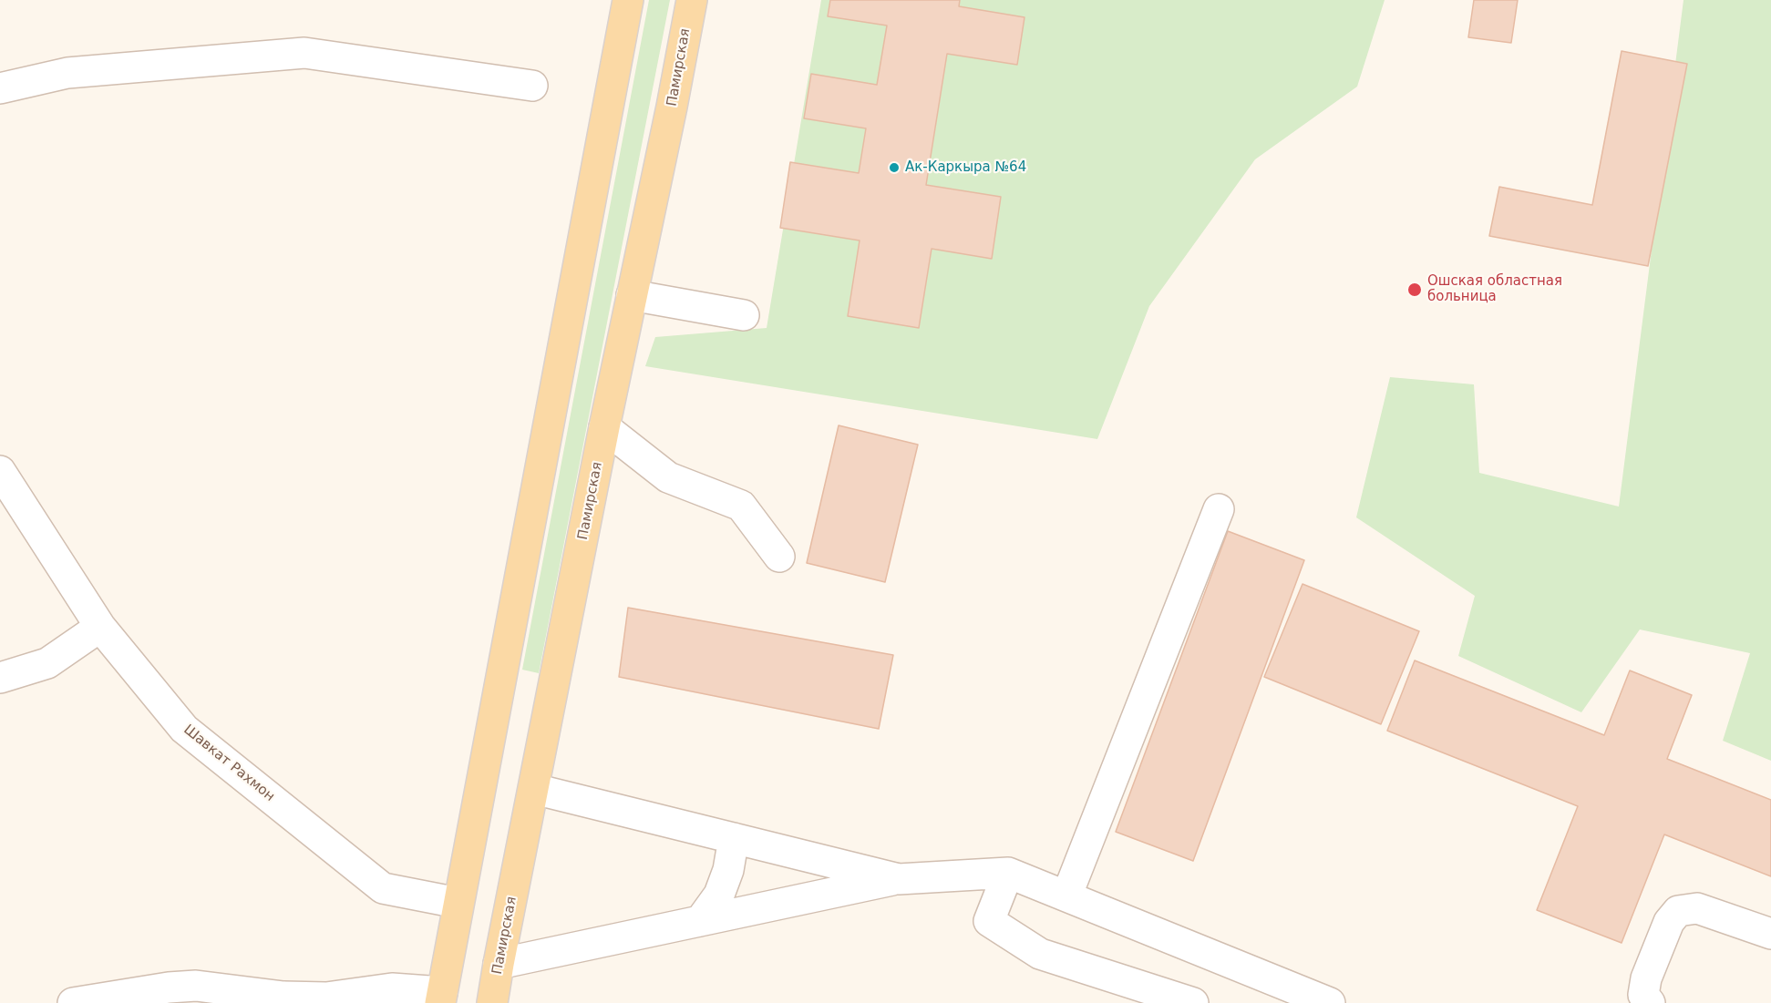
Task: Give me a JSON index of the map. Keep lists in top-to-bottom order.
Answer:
{
  "streets": {
    "main road": ["Памирская"],
    "street": ["Шавкат Рахмон"]
  },
  "places": ["Ак-Каркыра №64", "Ошская областная больница"]
}
